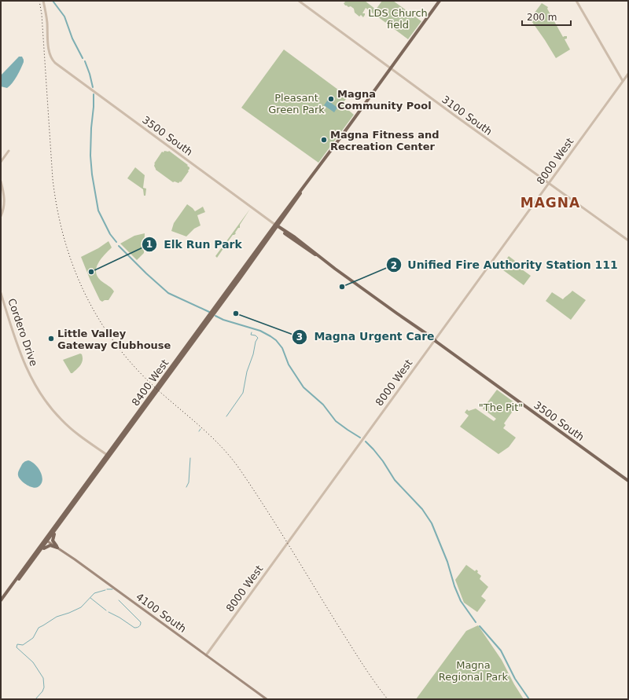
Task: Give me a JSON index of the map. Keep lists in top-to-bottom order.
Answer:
{
  "streets": {
    "main road": ["3500 South", "8400 West", "4100 South"],
    "street": ["3100 South", "8000 West", "Cordero Drive"]
  },
  "crossings": [
    ["3100 South", "8000 West"],
    ["3100 South", "8400 West"],
    ["3500 South", "8000 West"],
    ["3500 South", "8400 West"],
    ["8000 West", "4100 South"],
    ["Cordero Drive", "8400 West"],
    ["8400 West", "4100 South"]
  ],
  "districts": ["MAGNA"],
  "parks": [
    "LDS Church field",
    "Pleasant Green Park",
    "\"The Pit\"",
    "Magna Regional Park"
  ],
  "places": [
    "Magna Community Pool",
    "Magna Fitness and Recreation Center",
    "Elk Run Park",
    "Unified Fire Authority Station 111",
    "Magna Urgent Care",
    "Little Valley Gateway Clubhouse"
  ],
  "scale_bar": "200 m"
}
